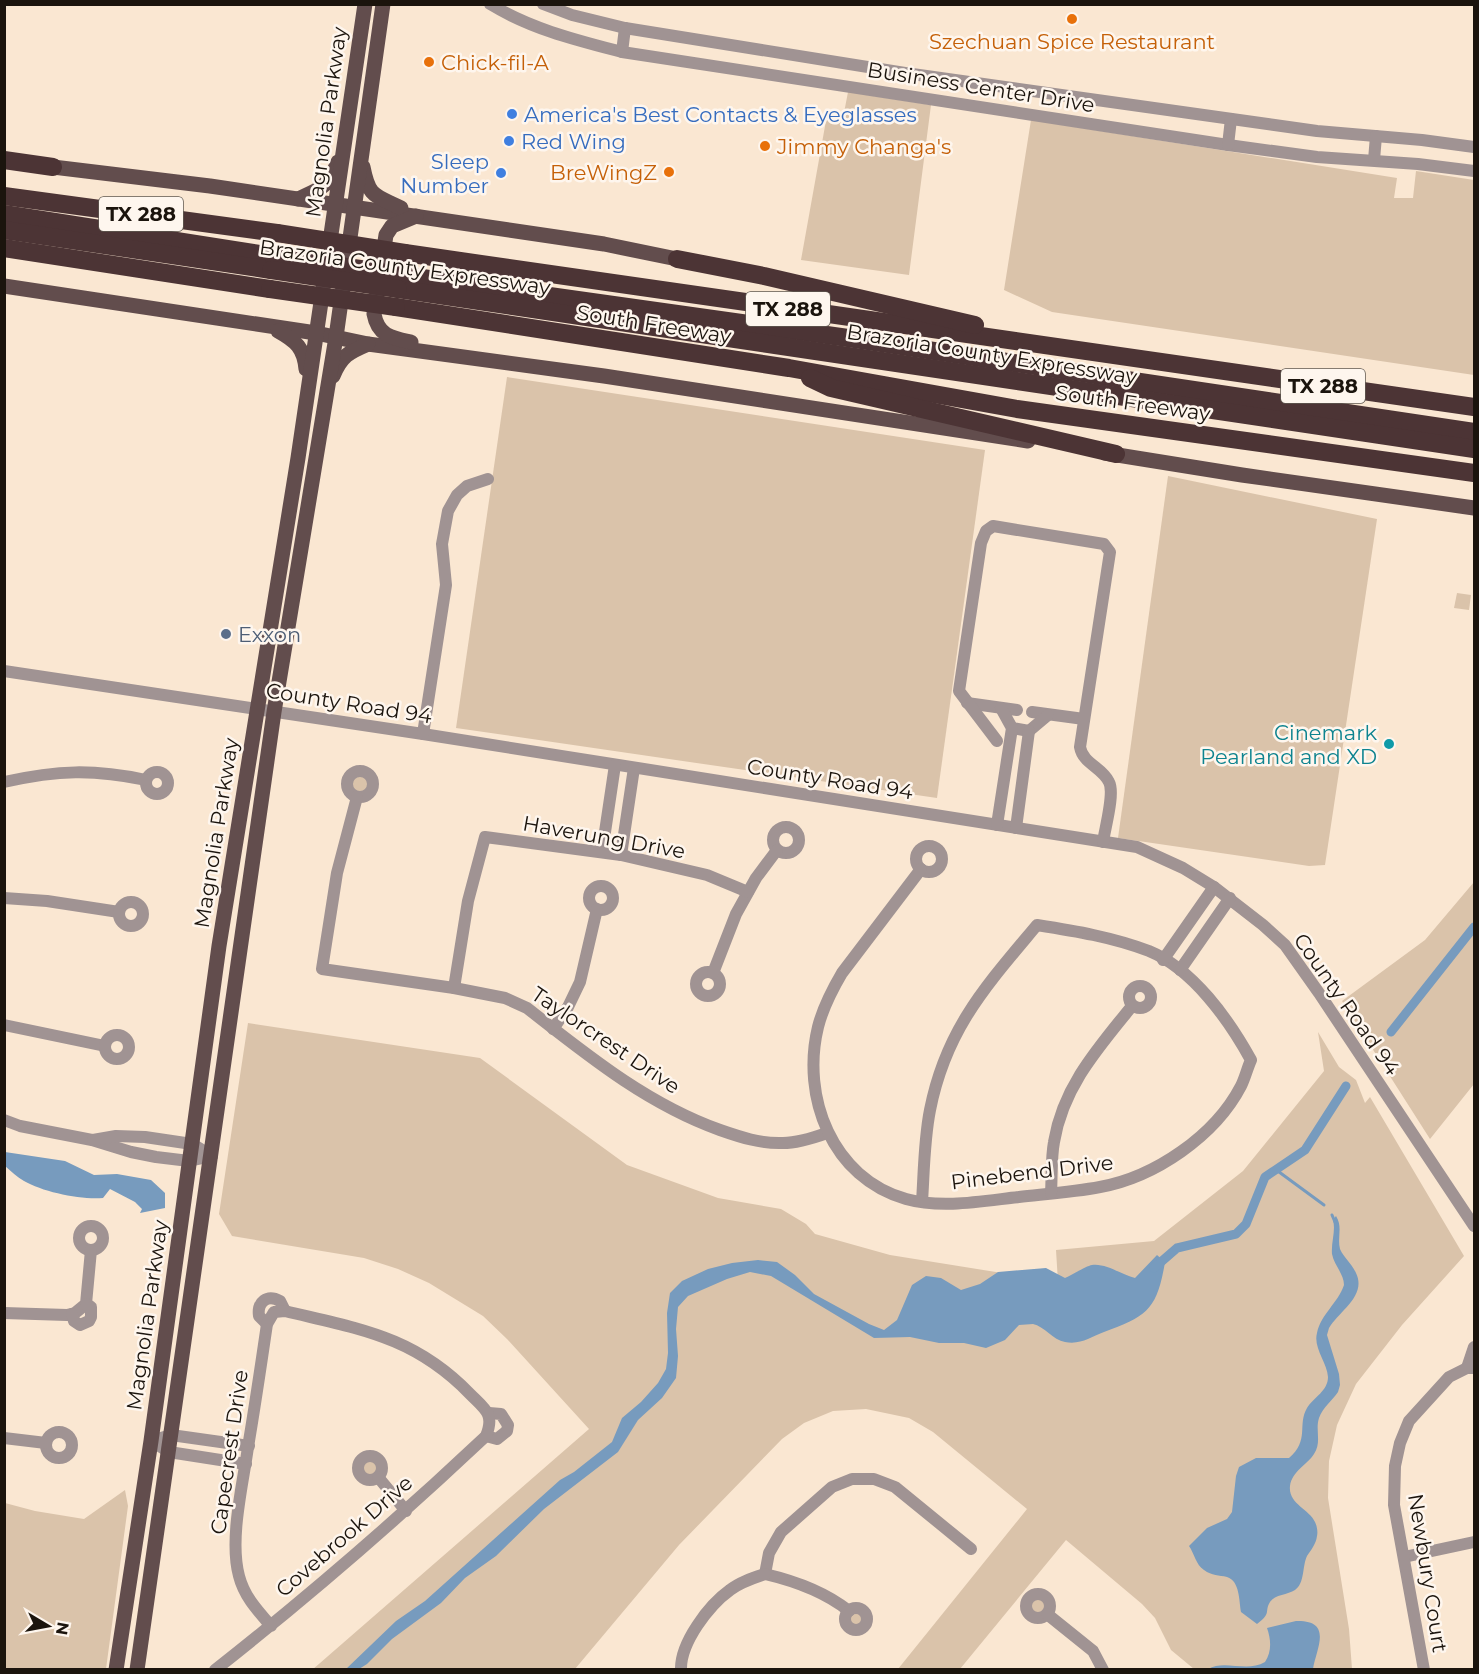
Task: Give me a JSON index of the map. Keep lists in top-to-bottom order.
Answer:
{
  "streets": {
    "highway": ["TX 288", "Brazoria County Expressway", "South Freeway"],
    "main road": ["Magnolia Parkway"],
    "street": [
      "Business Center Drive",
      "County Road 94",
      "Haverung Drive",
      "Taylorcrest Drive",
      "Pinebend Drive",
      "Capecrest Drive",
      "Covebrook Drive",
      "Newbury Court"
    ]
  },
  "crossings": [
    ["Magnolia Parkway", "County Road 94"],
    ["Brazoria County Expressway", "South Freeway"],
    ["Haverung Drive", "Taylorcrest Drive"],
    ["Taylorcrest Drive", "Pinebend Drive"],
    ["Capecrest Drive", "Covebrook Drive"]
  ],
  "places": [
    "Szechuan Spice Restaurant",
    "Chick-fil-A",
    "America's Best Contacts & Eyeglasses",
    "Red Wing",
    "Jimmy Changa's",
    "BreWingZ",
    "Sleep Number",
    "Exxon",
    "Cinemark Pearland and XD"
  ],
  "north": "right"
}
